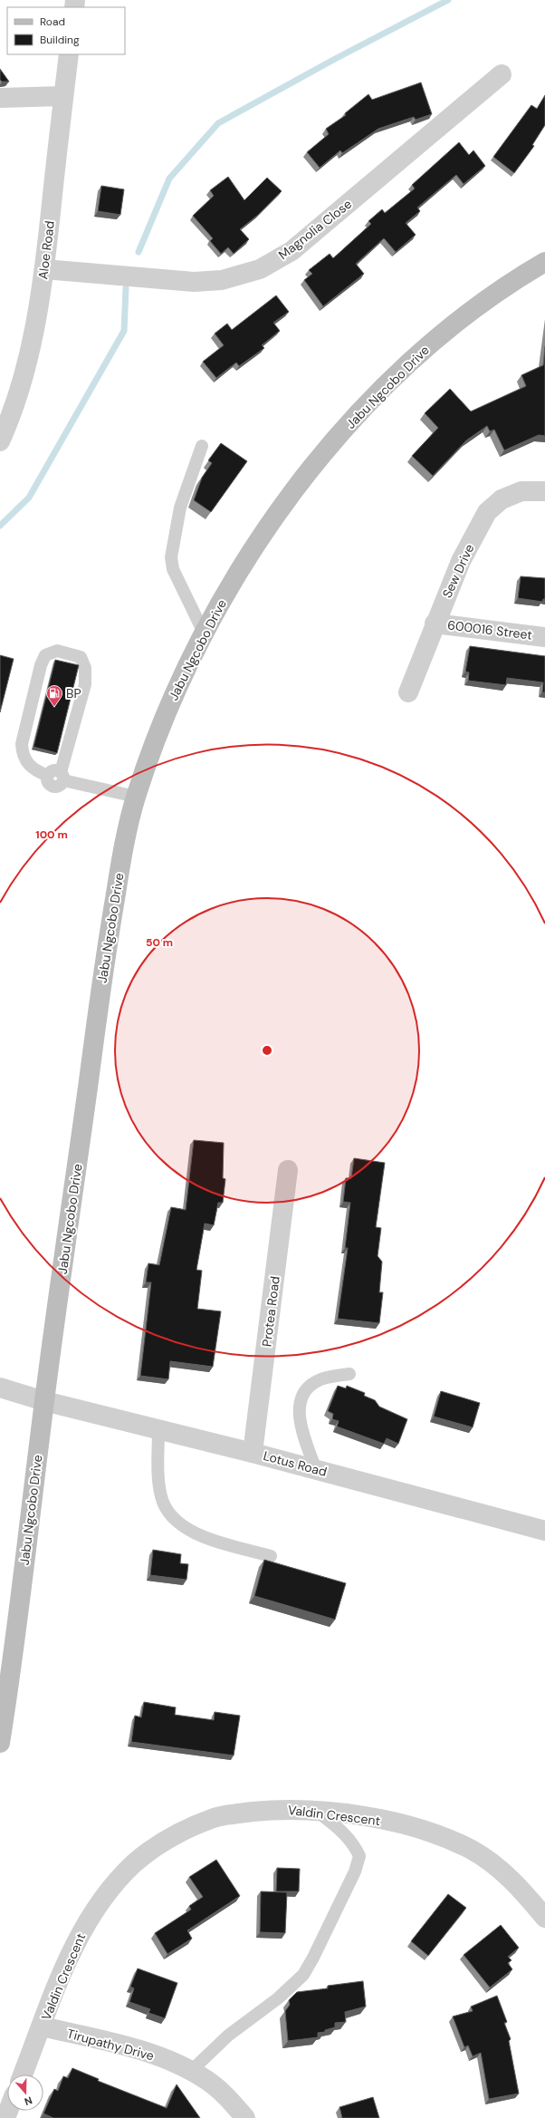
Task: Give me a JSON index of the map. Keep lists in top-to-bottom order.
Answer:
{
  "streets": {
    "main road": ["Jabu Ngcobo Drive"],
    "street": [
      "Magnolia Close",
      "Aloe Road",
      "Sew Drive",
      "600016 Street",
      "Protea Road",
      "Lotus Road",
      "Valdin Crescent",
      "Tirupathy Drive"
    ]
  },
  "crossings": [
    ["Magnolia Close", "Aloe Road"],
    ["Jabu Ngcobo Drive", "Lotus Road"],
    ["Sew Drive", "600016 Street"],
    ["Protea Road", "Lotus Road"],
    ["Valdin Crescent", "Tirupathy Drive"]
  ],
  "places": {
    "fuel station": ["BP"]
  },
  "legend": ["Road", "Building"],
  "north": "bottom",
  "rings": ["100 m", "50 m"]
}
